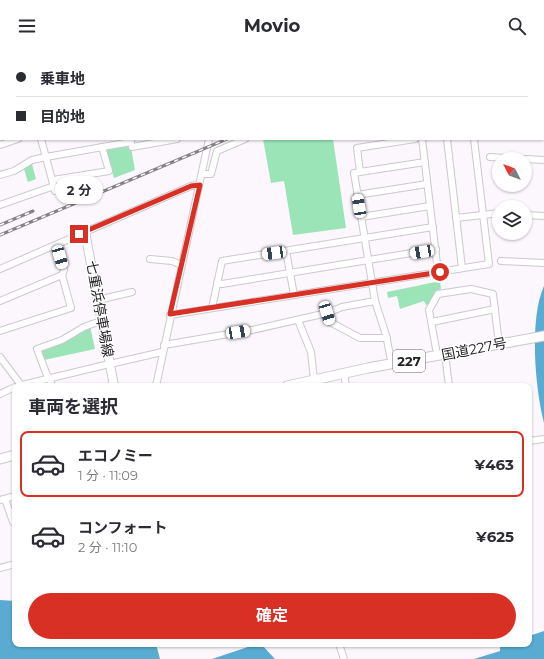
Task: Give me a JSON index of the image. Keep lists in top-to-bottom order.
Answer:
{
  "streets": {
    "highway": ["国道227号", "227"],
    "main road": ["七重浜停車場線"]
  },
  "north": "top left",
  "page": {
    "header": "Movio",
    "banner": ["乗車地", "目的地"],
    "bubble": "2 分",
    "heading": "車両を選択",
    "list": [
      {
        "name": "エコノミー",
        "note": "1 分 · 11:09",
        "value": "¥463"
      },
      {
        "name": "コンフォート",
        "note": "2 分 · 11:10",
        "value": "¥625"
      }
    ],
    "buttons": "確定"
  }
}
